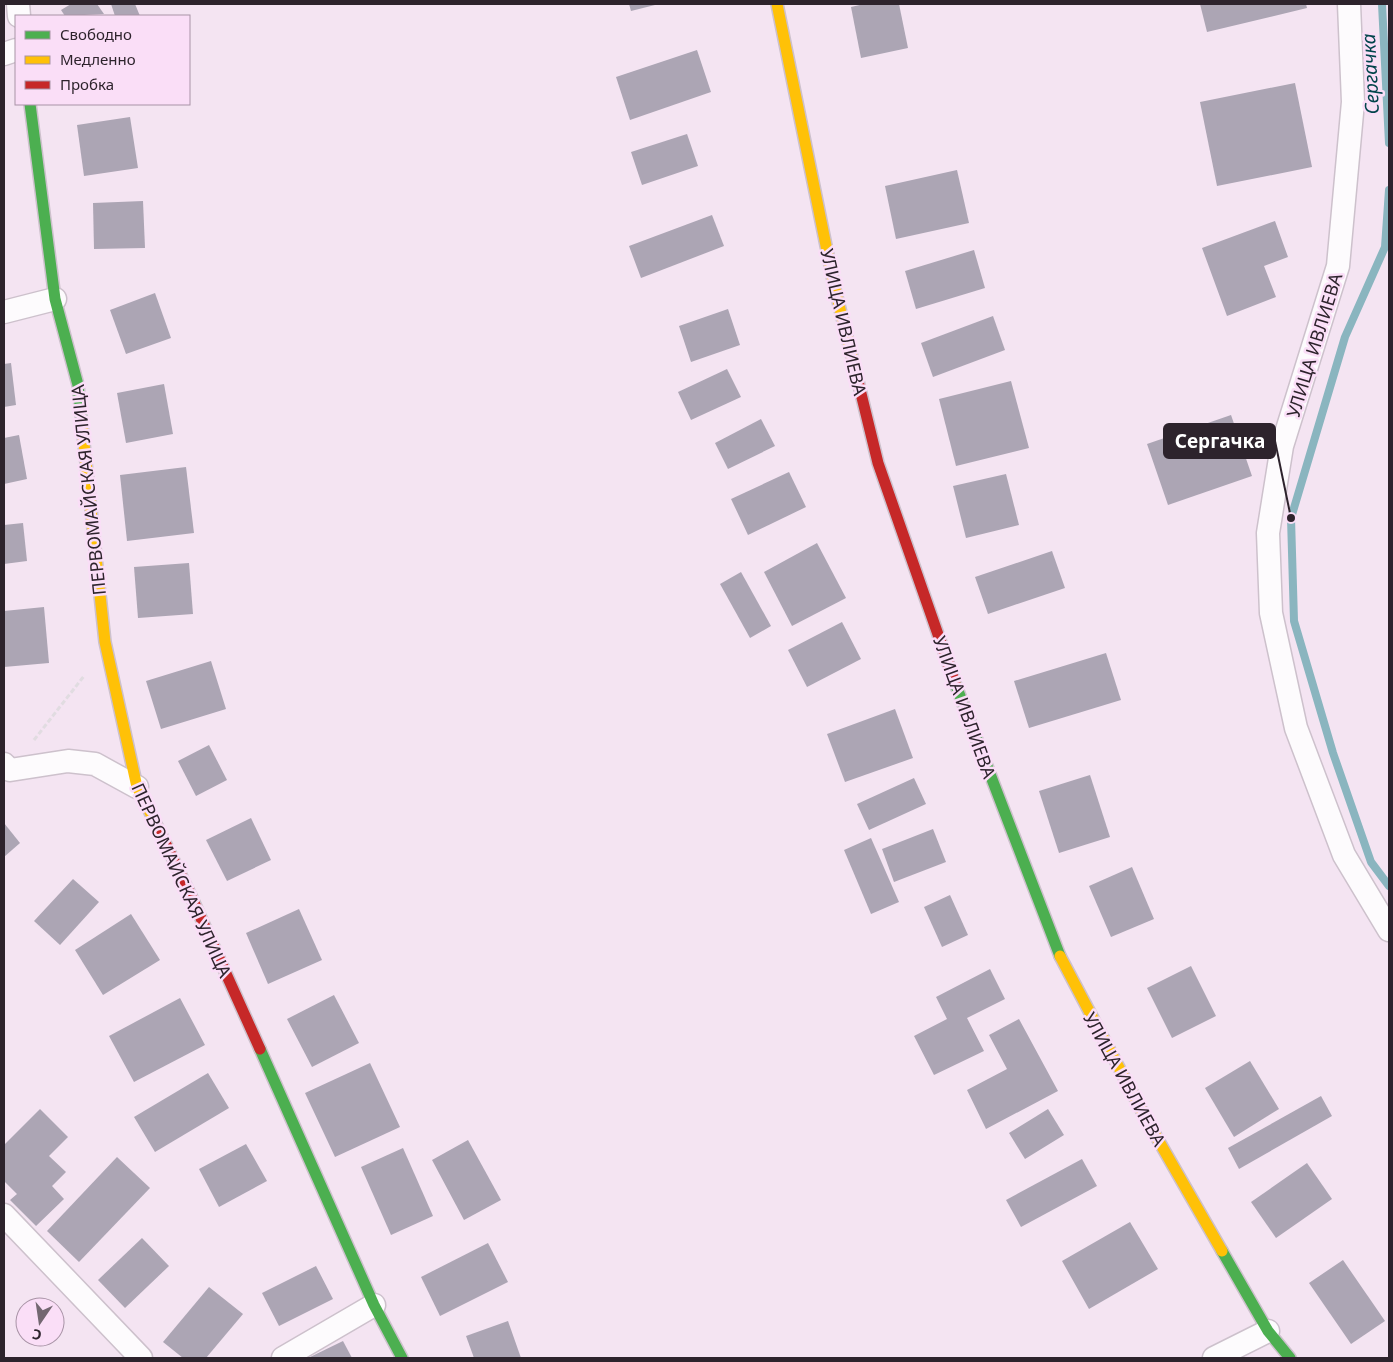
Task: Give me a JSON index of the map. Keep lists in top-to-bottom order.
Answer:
{
  "streets": {
    "street": ["УЛИЦА ИВЛИЕВА", "ПЕРВОМАЙСКАЯ УЛИЦА"]
  },
  "water": ["Сергачка"],
  "places": ["Сергачка"],
  "legend": ["Свободно", "Медленно", "Пробка"],
  "north": "bottom"
}
